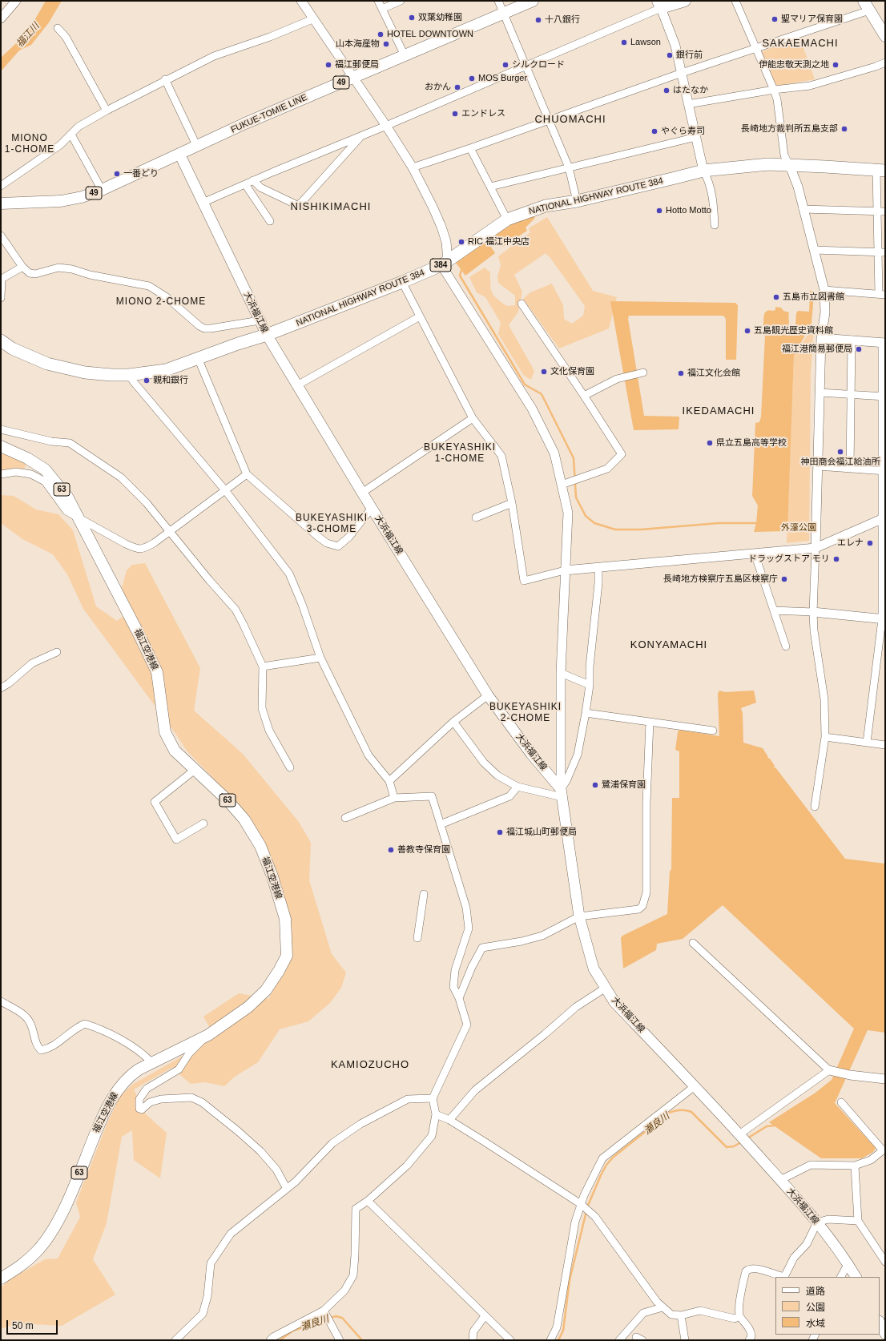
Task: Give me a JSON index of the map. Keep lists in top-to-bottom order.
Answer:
{
  "streets": {
    "highway": ["NATIONAL HIGHWAY ROUTE 384", "384"],
    "main road": [
      "49",
      "FUKUE-TOMIE LINE",
      "大浜福江線",
      "63",
      "福江空港線"
    ]
  },
  "crossings": [
    ["FUKUE-TOMIE LINE", "大浜福江線"],
    ["NATIONAL HIGHWAY ROUTE 384", "大浜福江線"]
  ],
  "districts": [
    "SAKAEMACHI",
    "CHUOMACHI",
    "MIONO 1-CHOME",
    "NISHIKIMACHI",
    "MIONO 2-CHOME",
    "IKEDAMACHI",
    "BUKEYASHIKI 1-CHOME",
    "BUKEYASHIKI 3-CHOME",
    "KONYAMACHI",
    "BUKEYASHIKI 2-CHOME",
    "KAMIOZUCHO"
  ],
  "water": ["福江川", "瀬良川"],
  "parks": ["外濠公園"],
  "places": [
    "双葉幼稚園",
    "聖マリア保育園",
    "十八銀行",
    "HOTEL DOWNTOWN",
    "Lawson",
    "山本海産物",
    "銀行前",
    "福江郵便局",
    "シルクロード",
    "伊能忠敬天測之地",
    "MOS Burger",
    "おかん",
    "はたなか",
    "エンドレス",
    "長崎地方裁判所五島支部",
    "やぐら寿司",
    "一番どり",
    "Hotto Motto",
    "RIC 福江中央店",
    "五島市立図書館",
    "五島観光歴史資料館",
    "福江港簡易郵便局",
    "文化保育園",
    "福江文化会館",
    "親和銀行",
    "県立五島高等学校",
    "神田商会福江給油所",
    "エレナ",
    "ドラッグストア モリ",
    "長崎地方検察庁五島区検察庁",
    "鷺浦保育園",
    "福江城山町郵便局",
    "善教寺保育園"
  ],
  "legend": ["道路", "公園", "水域"],
  "scale_bar": "50 m"
}
